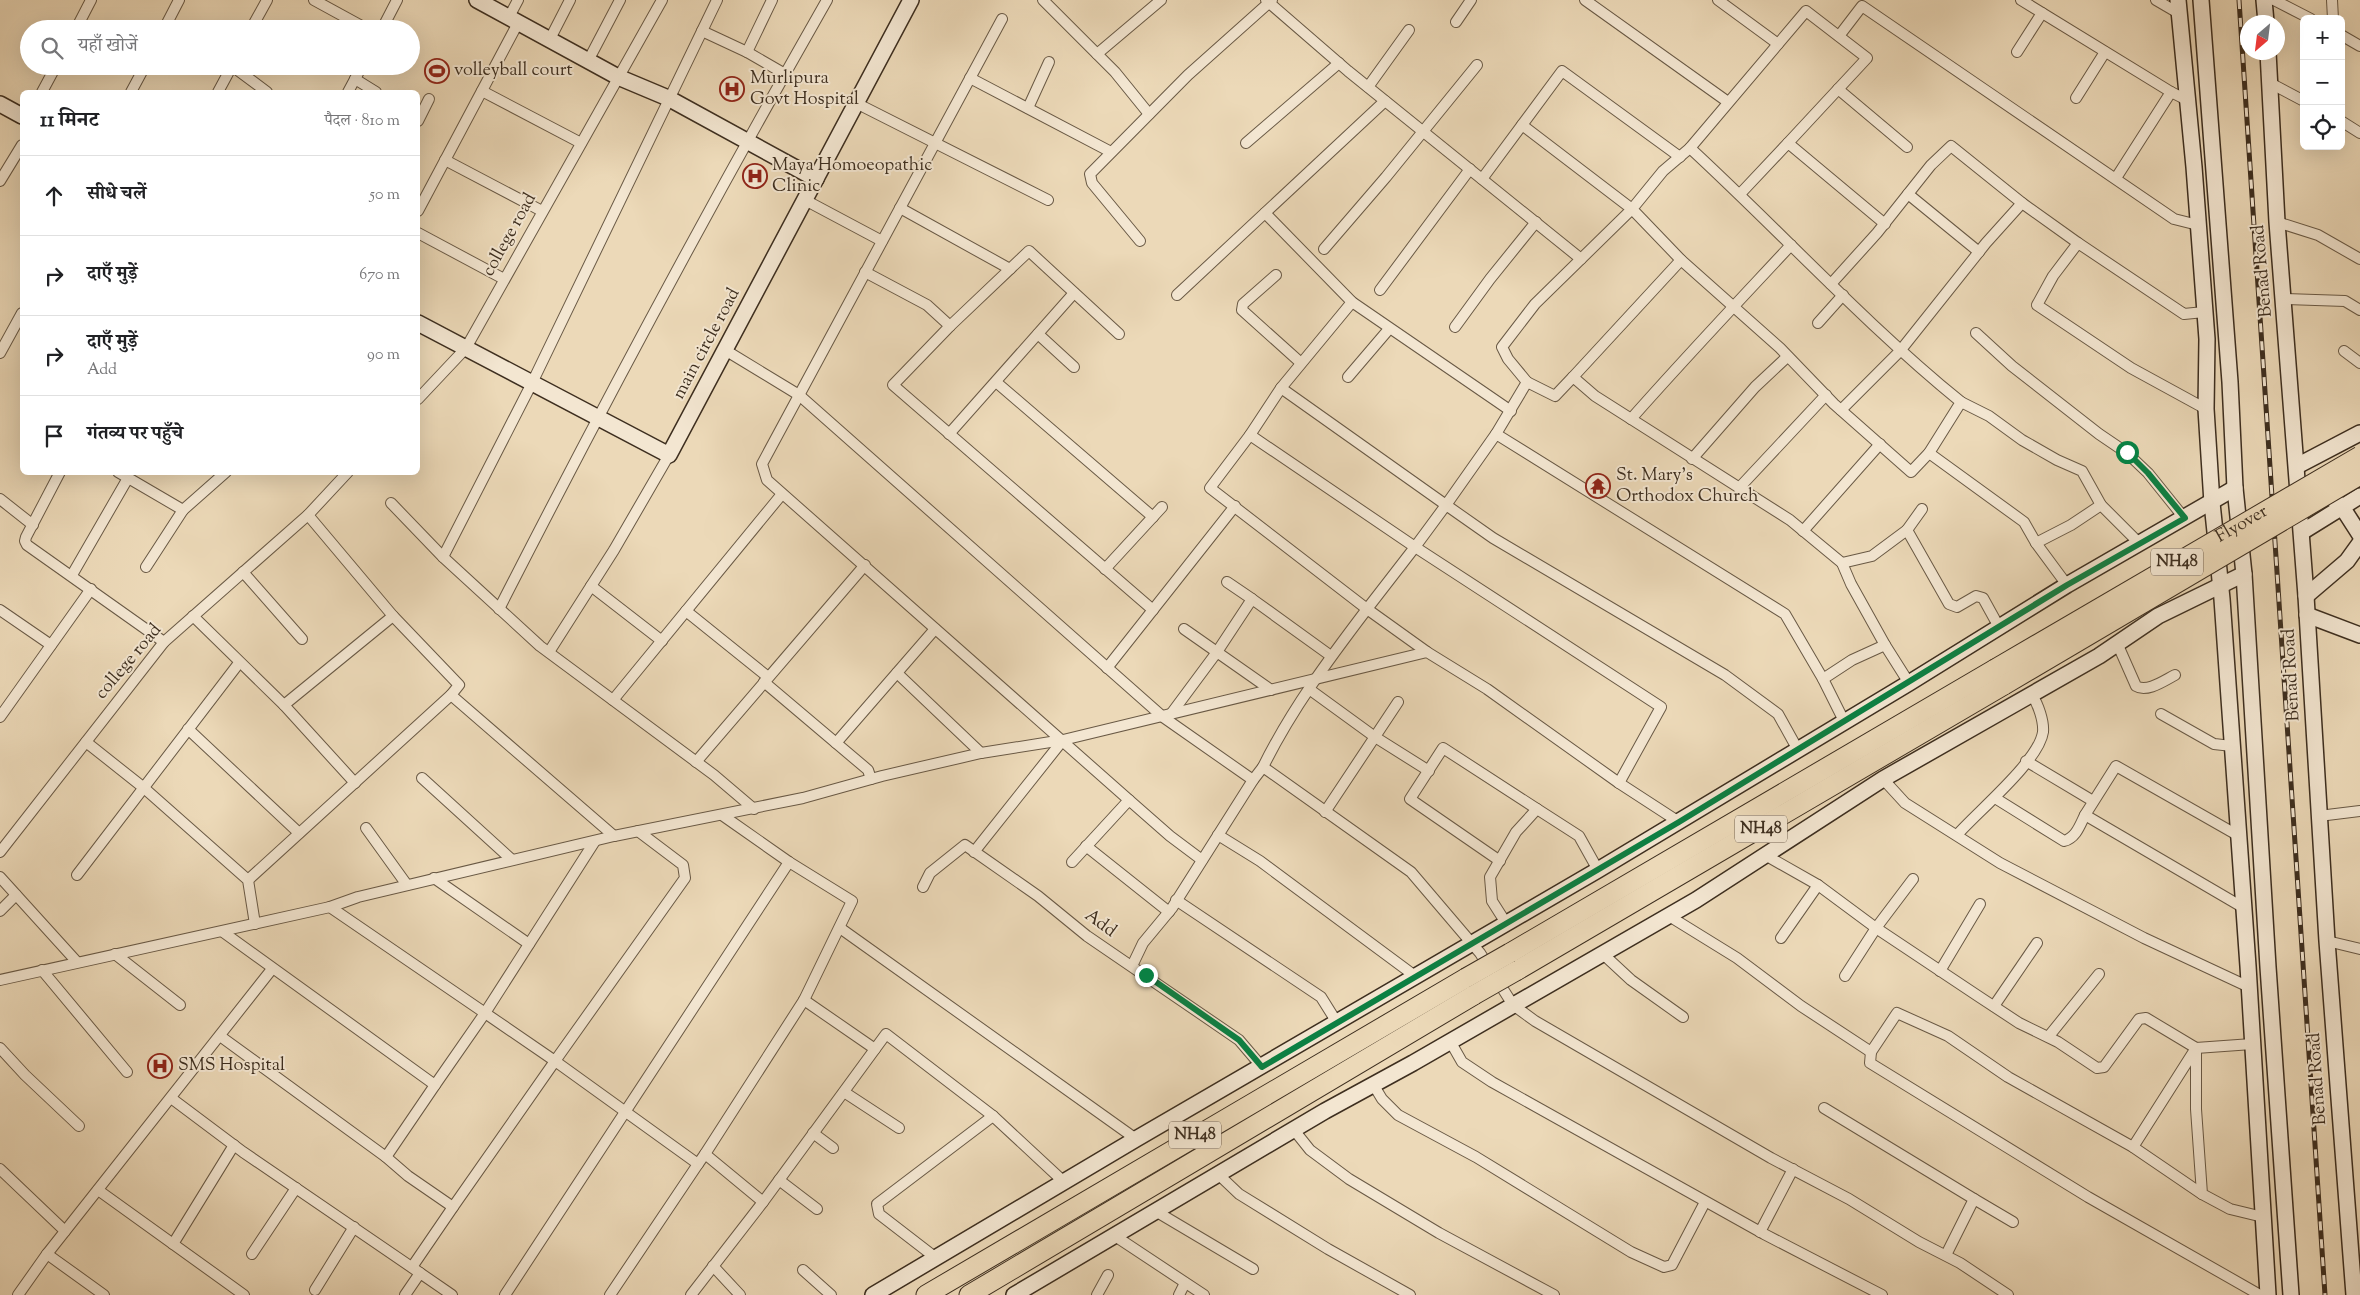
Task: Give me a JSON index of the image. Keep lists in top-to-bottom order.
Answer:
{
  "streets": {
    "highway": ["Flyover", "NH48"],
    "main road": ["Benad Road", "main circle road"],
    "street": ["college road", "Add"]
  },
  "crossings": [
    ["Flyover", "NH48"]
  ],
  "places": {
    "sports": ["volleyball court"],
    "hospital": ["Murlipura Govt Hospital", "Maya Homoeopathic Clinic", "SMS Hospital"],
    "temple": ["St. Mary's Orthodox Church"]
  },
  "north": "bottom left",
  "page": {
    "map_buttons": ["+", "−"],
    "search": "यहाँ खोजें",
    "heading": ["11 मिनट", "पैदल · 810 m"],
    "list": [
      ["सीधे चलें", "50 m"],
      ["दाएँ मुड़ें", "670 m"],
      ["दाएँ मुड़ें", "Add", "90 m"],
      "गंतव्य पर पहुँचे"
    ]
  }
}
